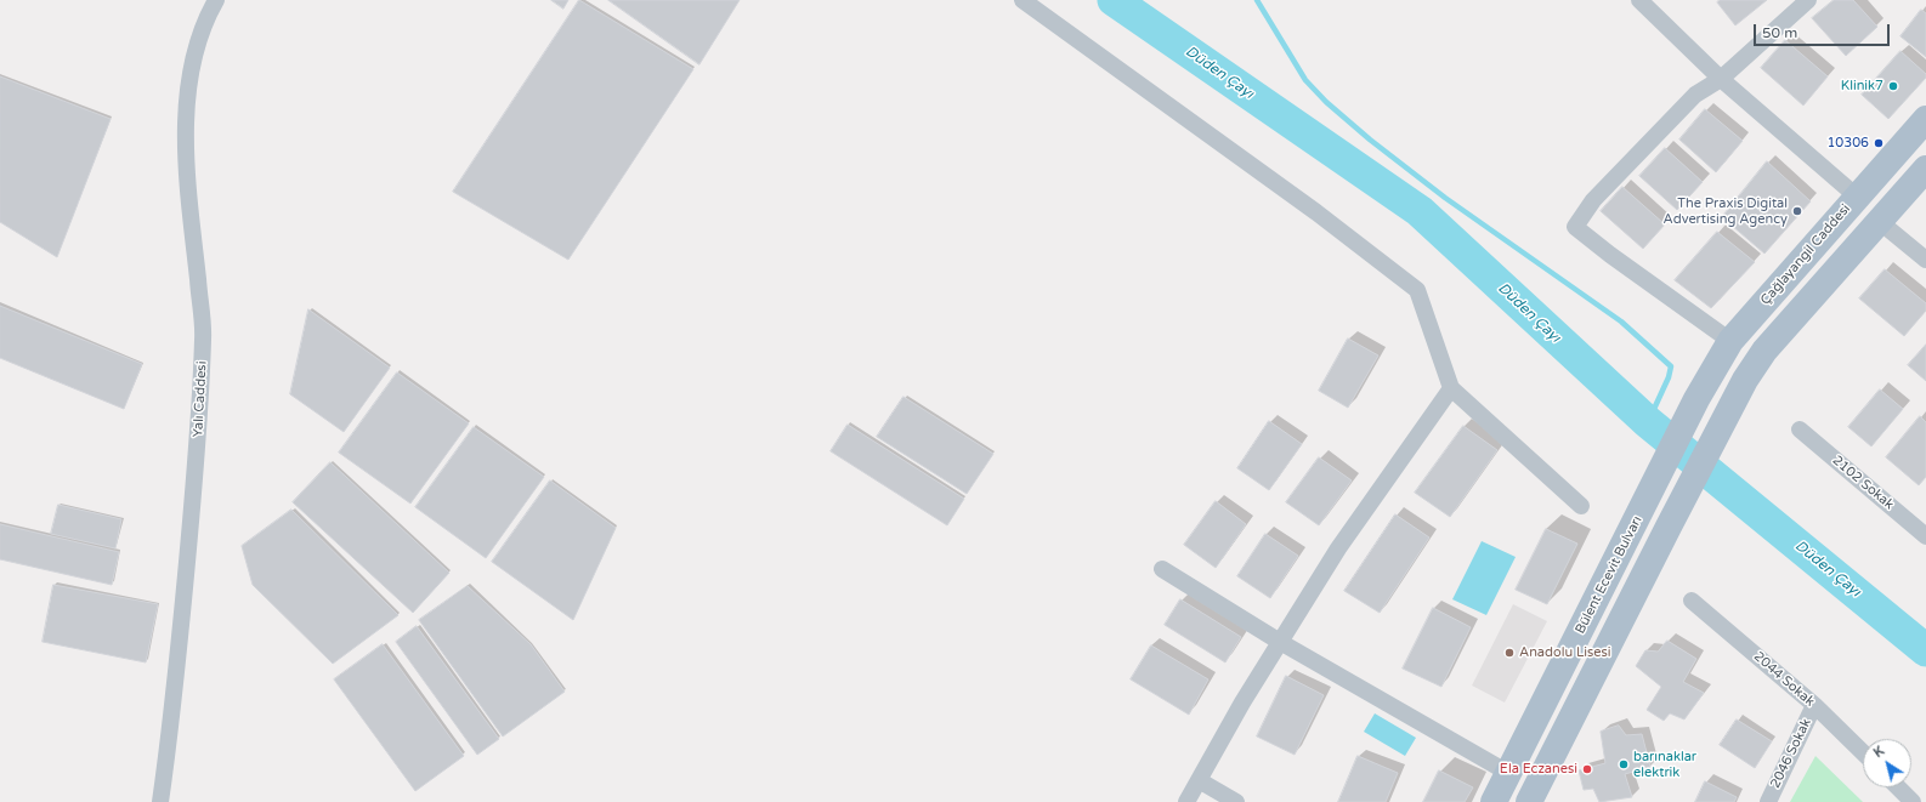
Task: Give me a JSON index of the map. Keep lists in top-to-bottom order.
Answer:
{
  "streets": {
    "main road": ["Çağlayangil Caddesi", "Bülent Ecevit Bulvarı"],
    "street": [
      "Yalı Caddesi",
      "2102 Sokak",
      "2044 Sokak",
      "2046 Sokak"
    ]
  },
  "crossings": [
    ["Çağlayangil Caddesi", "Bülent Ecevit Bulvarı"],
    ["2044 Sokak", "2046 Sokak"]
  ],
  "water": ["Düden Çayı"],
  "places": [
    "Klinik7",
    "10306",
    "The Praxis Digital Advertising Agency",
    "Anadolu Lisesi",
    "barınaklar elektrik",
    "Ela Eczanesi"
  ],
  "scale_bar": "50 m",
  "north": "top left"
}
